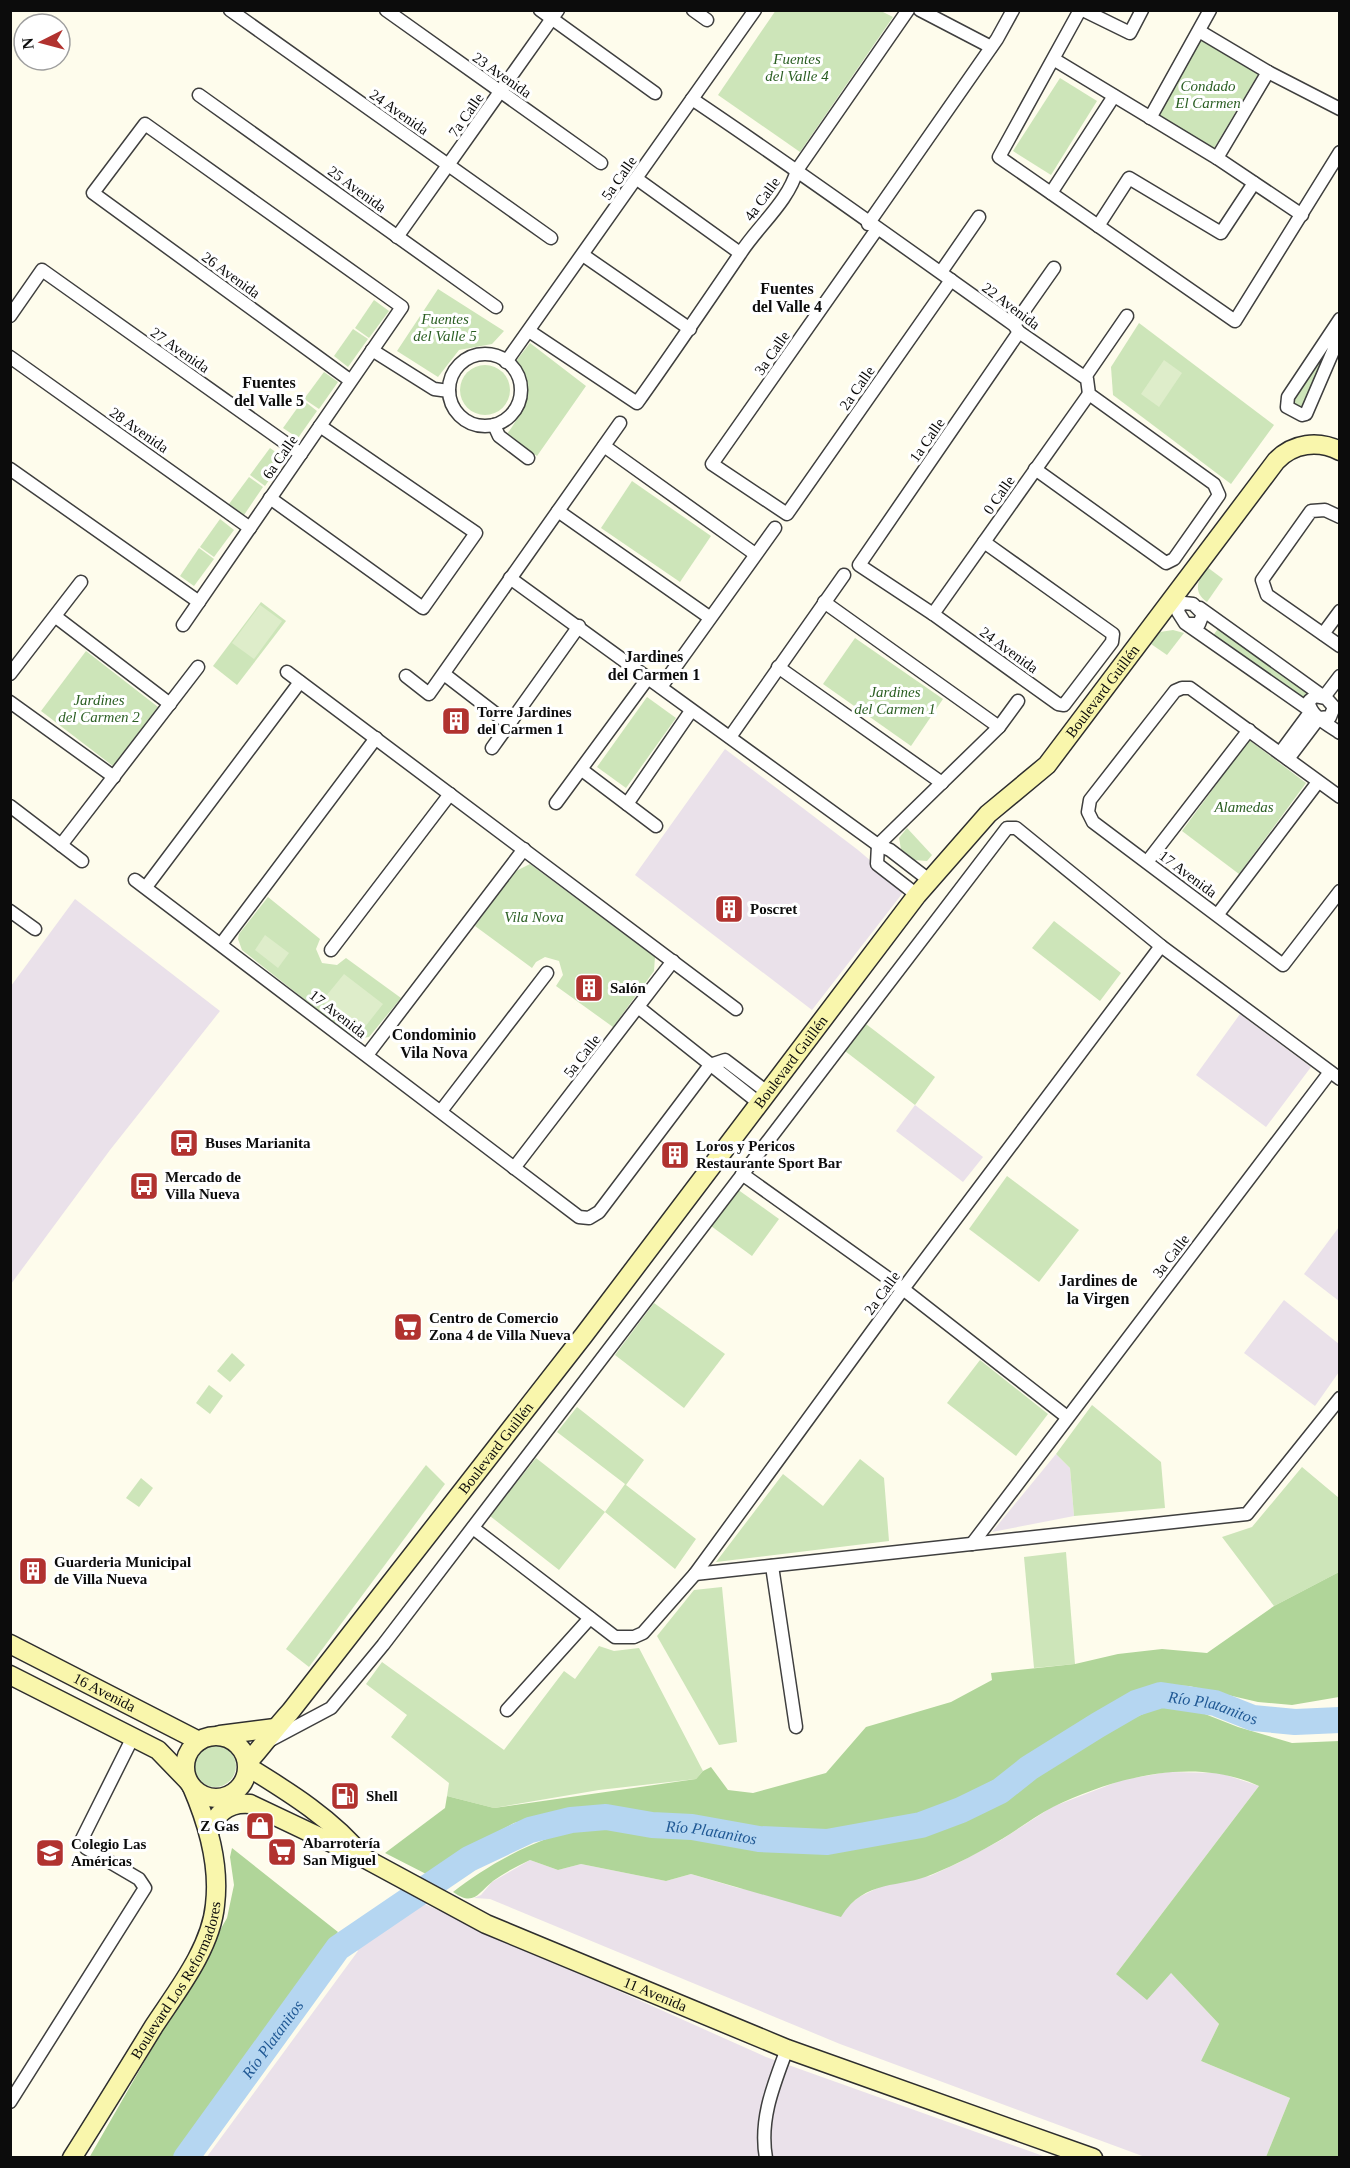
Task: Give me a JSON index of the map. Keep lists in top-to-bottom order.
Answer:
{
  "streets": {
    "main road": [
      "Boulevard Guillén",
      "16 Avenida",
      "Boulevard Los Reformadores",
      "11 Avenida"
    ],
    "street": [
      "23 Avenida",
      "24 Avenida",
      "7a Calle",
      "5a Calle",
      "25 Avenida",
      "4a Calle",
      "26 Avenida",
      "22 Avenida",
      "27 Avenida",
      "3a Calle",
      "2a Calle",
      "28 Avenida",
      "1a Calle",
      "6a Calle",
      "0 Calle",
      "17 Avenida"
    ]
  },
  "crossings": [
    ["23 Avenida", "7a Calle"],
    ["24 Avenida", "7a Calle"],
    ["24 Avenida", "1a Calle"],
    ["24 Avenida", "0 Calle"],
    ["7a Calle", "25 Avenida"],
    ["5a Calle", "4a Calle"],
    ["5a Calle", "22 Avenida"],
    ["5a Calle", "17 Avenida"],
    ["4a Calle", "22 Avenida"],
    ["26 Avenida", "6a Calle"],
    ["22 Avenida", "3a Calle"],
    ["22 Avenida", "2a Calle"],
    ["22 Avenida", "1a Calle"],
    ["27 Avenida", "6a Calle"],
    ["3a Calle", "2a Calle"],
    ["28 Avenida", "6a Calle"],
    ["Boulevard Guillén", "16 Avenida"],
    ["Boulevard Guillén", "Boulevard Los Reformadores"],
    ["Boulevard Guillén", "11 Avenida"],
    ["16 Avenida", "Boulevard Los Reformadores"],
    ["16 Avenida", "11 Avenida"],
    ["Boulevard Los Reformadores", "11 Avenida"]
  ],
  "districts": [
    "Fuentes del Valle 4",
    "Fuentes del Valle 5",
    "Jardines del Carmen 1",
    "Condominio Vila Nova",
    "Jardines de la Virgen"
  ],
  "water": ["Río Platanitos"],
  "parks": [
    "Fuentes del Valle 4",
    "Condado El Carmen",
    "Fuentes del Valle 5",
    "Jardines del Carmen 1",
    "Jardines del Carmen 2",
    "Alamedas",
    "Vila Nova"
  ],
  "places": {
    "building": [
      "Torre Jardines del Carmen 1",
      "Poscret",
      "Salón",
      "Loros y Pericos Restaurante Sport Bar",
      "Guarderia Municipal de Villa Nueva"
    ],
    "bus stop": ["Buses Marianita", "Mercado de Villa Nueva"],
    "supermarket": ["Centro de Comercio Zona 4 de Villa Nueva", "Abarrotería San Miguel"],
    "fuel station": ["Shell"],
    "shop": ["Z Gas"],
    "school or university": ["Colegio Las Américas"]
  },
  "north": "left"
}
